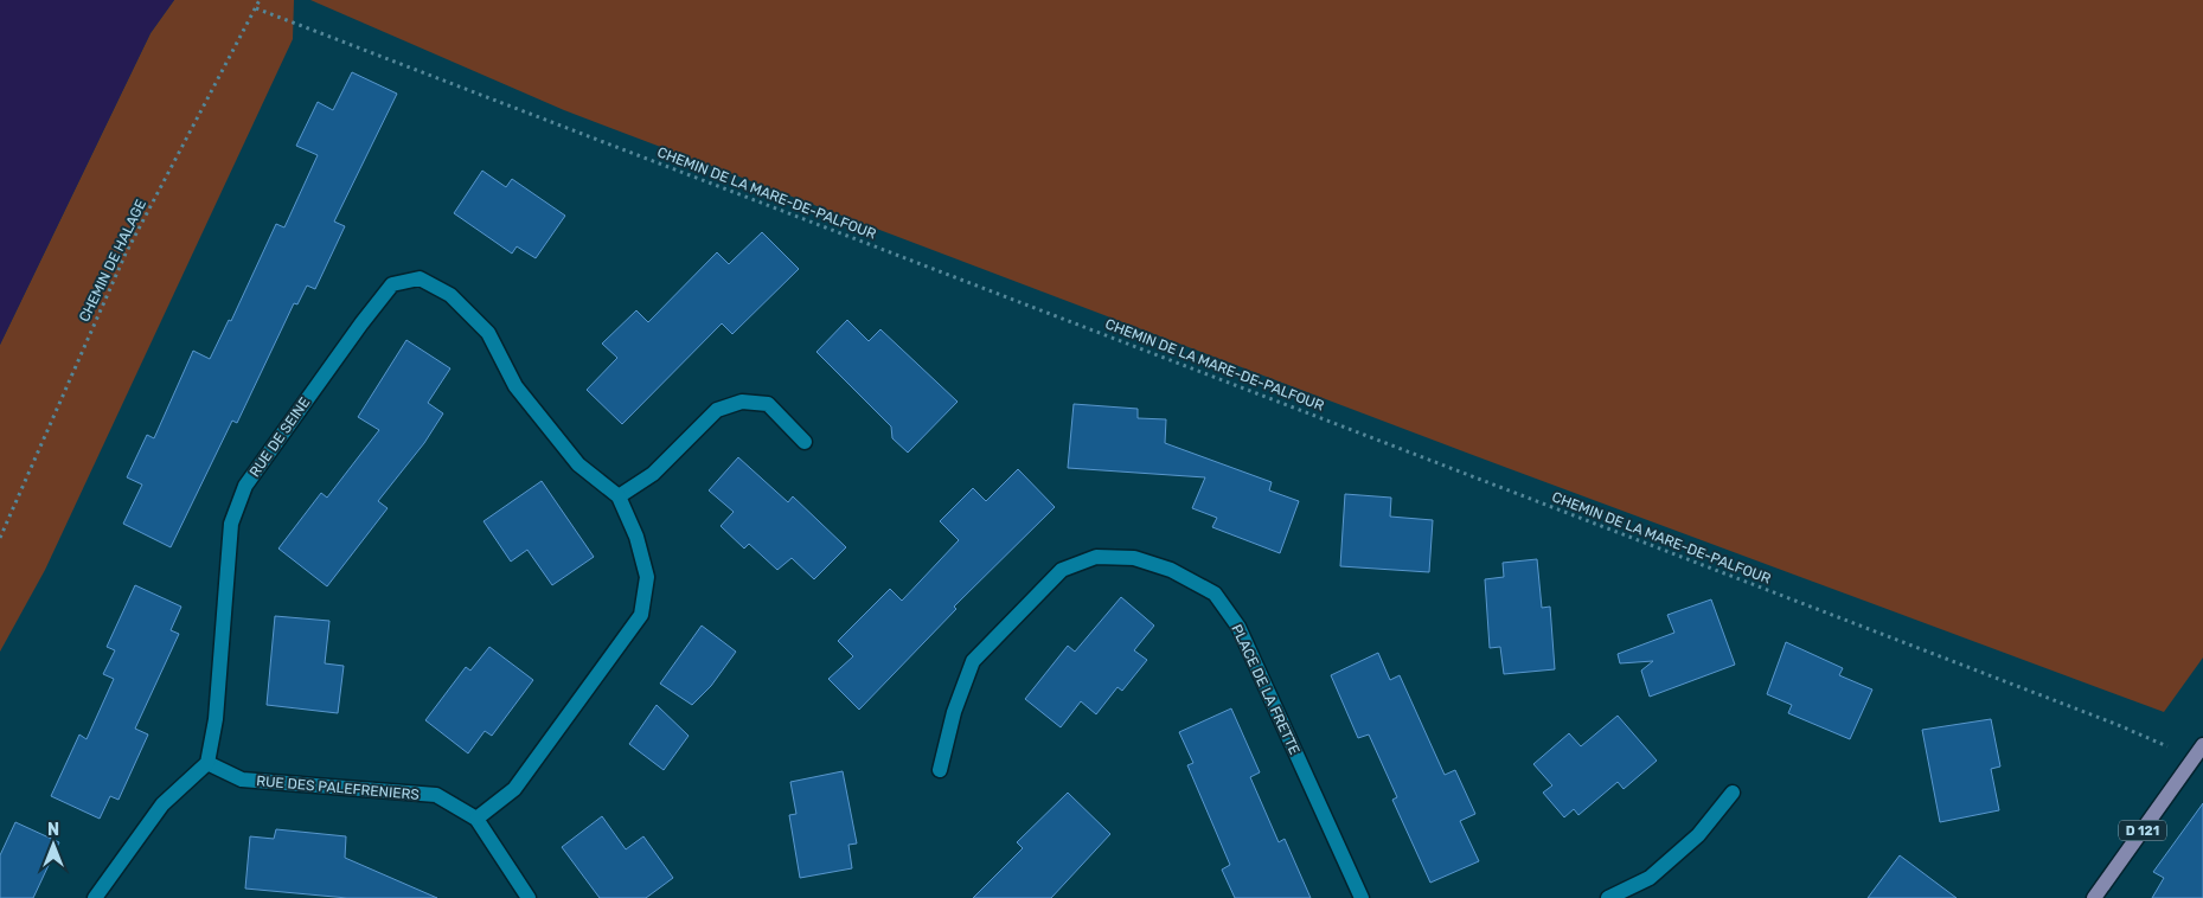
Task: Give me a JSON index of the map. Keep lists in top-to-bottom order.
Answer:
{
  "streets": {
    "main road": ["D 121"],
    "street": ["RUE DE SEINE", "PLACE DE LA FRETTE", "RUE DES PALEFRENIERS"],
    "path": ["CHEMIN DE LA MARE-DE-PALFOUR", "CHEMIN DE HALAGE"]
  },
  "crossings": [
    ["CHEMIN DE LA MARE-DE-PALFOUR", "CHEMIN DE HALAGE"],
    ["RUE DE SEINE", "RUE DES PALEFRENIERS"]
  ],
  "north": "top"
}
